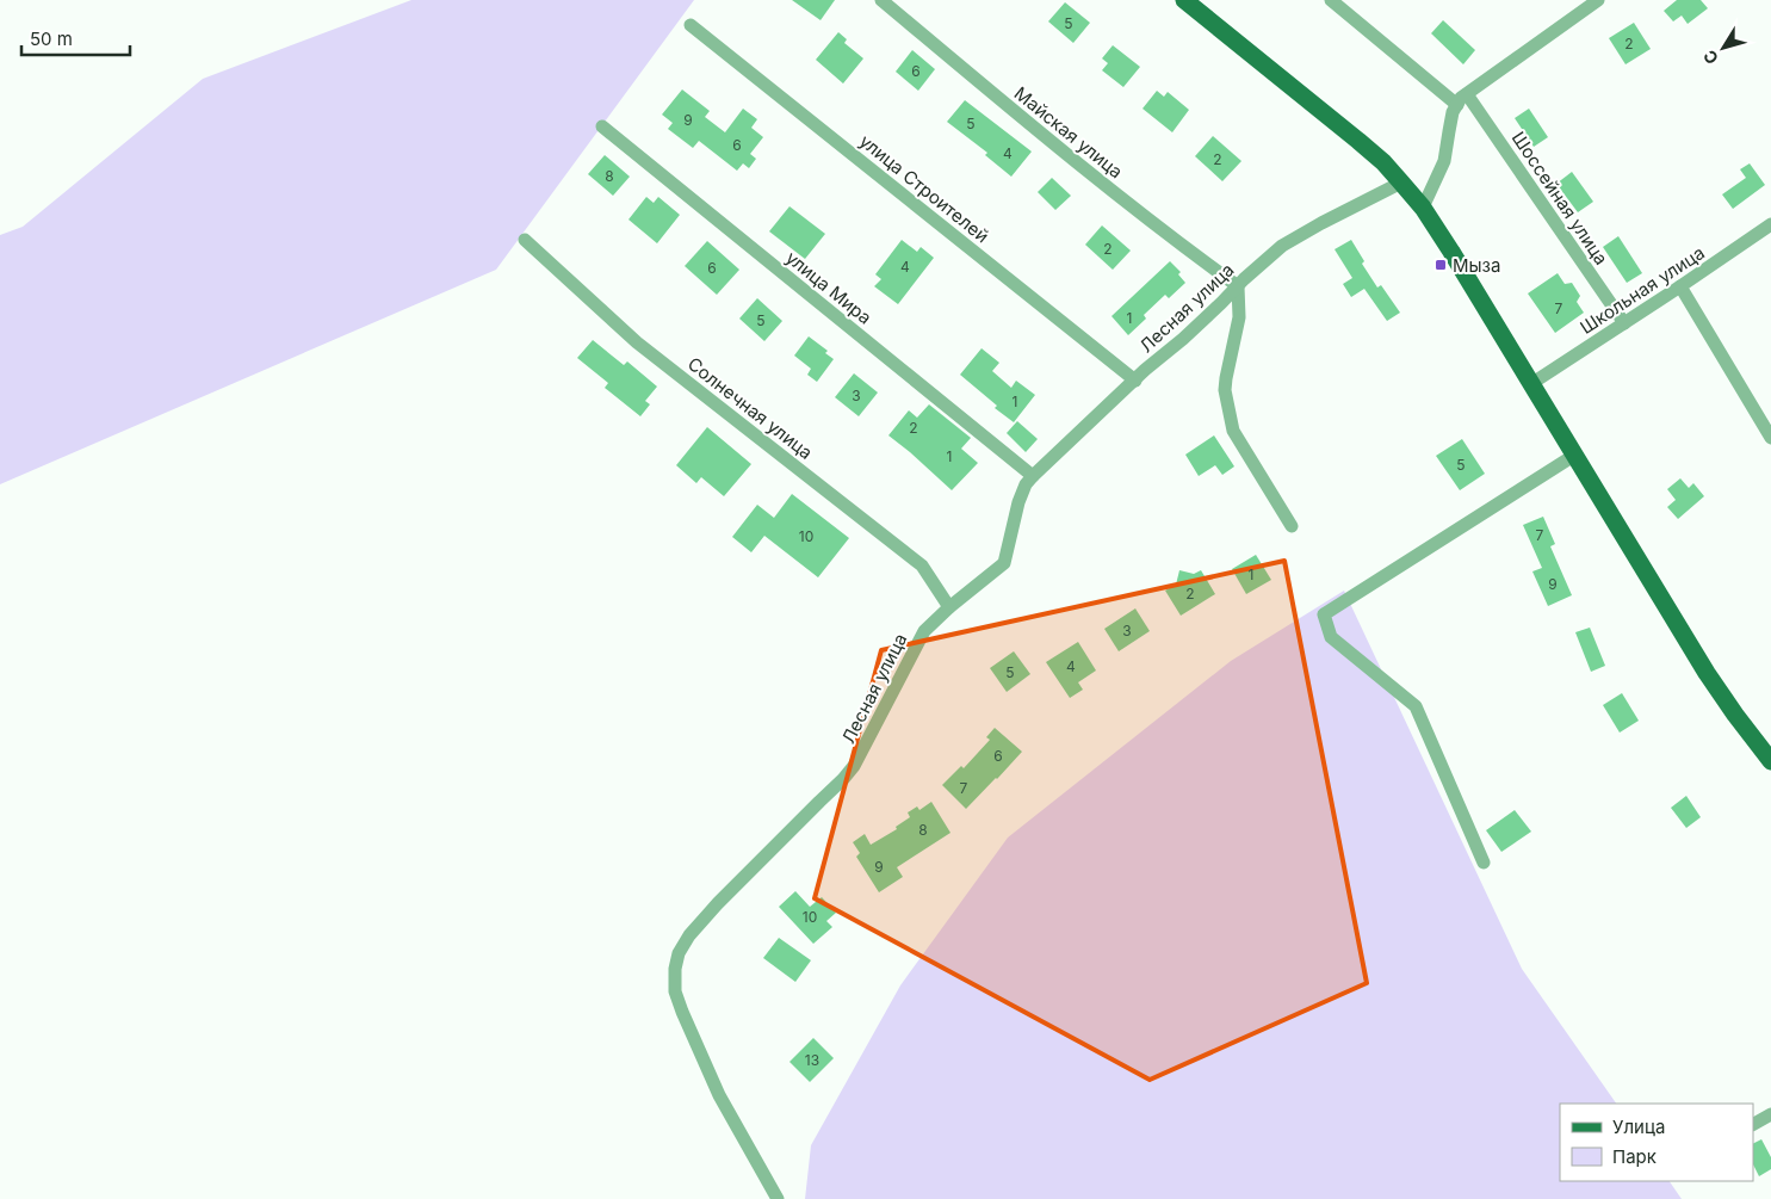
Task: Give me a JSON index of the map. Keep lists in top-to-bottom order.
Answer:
{
  "streets": {
    "street": [
      "Майская улица",
      "улица Строителей",
      "Шоссейная улица",
      "улица Мира",
      "Школьная улица",
      "Лесная улица",
      "Солнечная улица"
    ]
  },
  "crossings": [
    ["Майская улица", "Лесная улица"],
    ["улица Строителей", "Лесная улица"],
    ["Шоссейная улица", "Школьная улица"],
    ["улица Мира", "Лесная улица"],
    ["Лесная улица", "Солнечная улица"]
  ],
  "places": {
    "transit": ["Мыза"]
  },
  "house_numbers": [
    "5",
    "2",
    "6",
    "9",
    "5",
    "6",
    "4",
    "2",
    "8",
    "2",
    "4",
    "6",
    "7",
    "1",
    "5",
    "3",
    "1",
    "2",
    "1",
    "5",
    "7",
    "10",
    "1",
    "9",
    "2",
    "3",
    "4",
    "5",
    "6",
    "7",
    "8",
    "9",
    "10",
    "13"
  ],
  "legend": ["Улица", "Парк"],
  "scale_bar": "50 m",
  "north": "bottom left"
}
